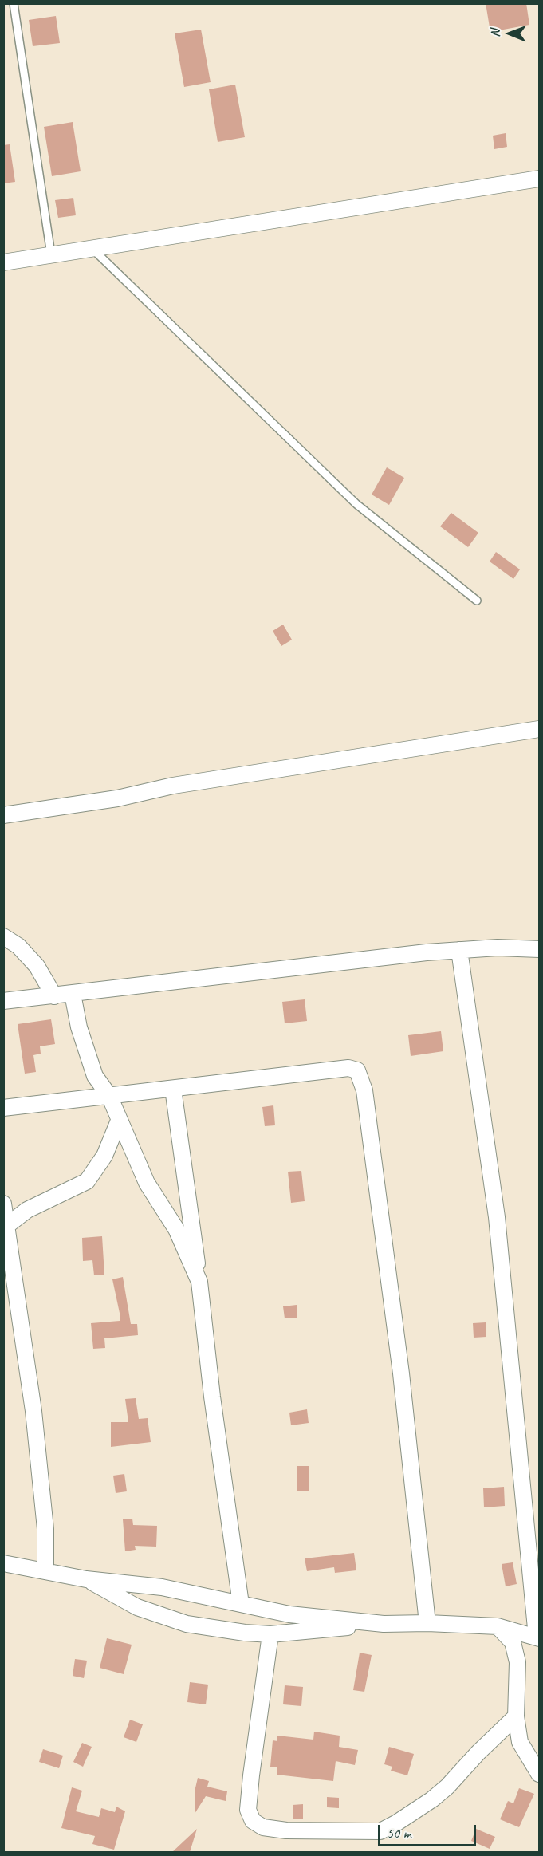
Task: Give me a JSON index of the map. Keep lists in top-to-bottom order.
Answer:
{
  "scale_bar": "50 m",
  "north": "left"
}
